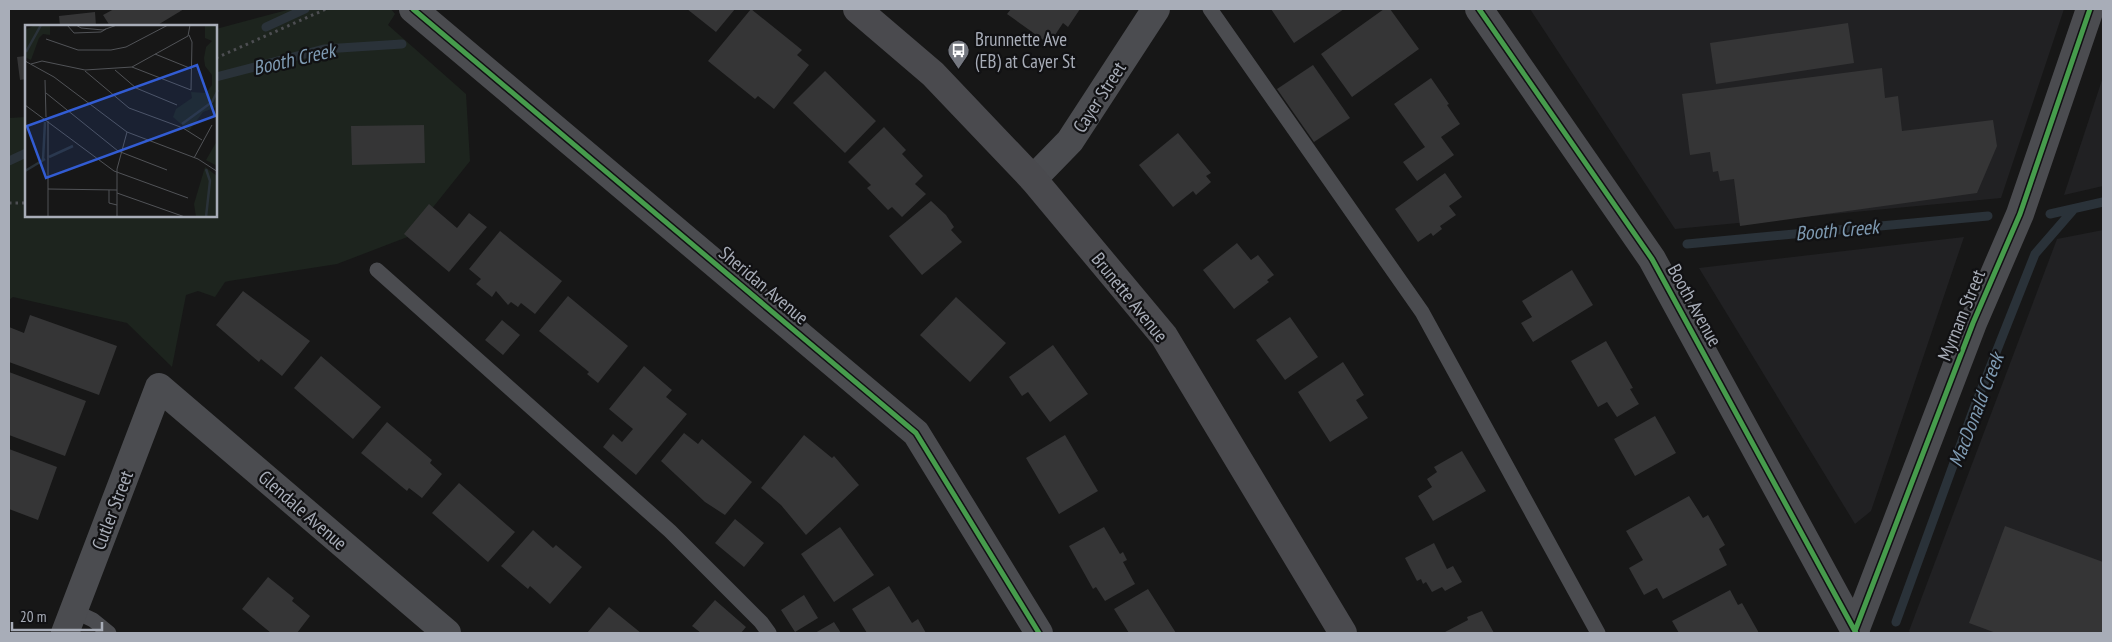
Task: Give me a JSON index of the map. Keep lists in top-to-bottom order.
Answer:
{
  "streets": {
    "main road": ["Brunette Avenue"],
    "street": [
      "Cayer Street",
      "Sheridan Avenue",
      "Booth Avenue",
      "Myrnam Street",
      "Cutler Street",
      "Glendale Avenue"
    ]
  },
  "crossings": [
    ["Cayer Street", "Brunette Avenue"],
    ["Booth Avenue", "Myrnam Street"],
    ["Cutler Street", "Glendale Avenue"]
  ],
  "water": ["Booth Creek", "MacDonald Creek"],
  "places": {
    "bus stop": ["Brunnette Ave (EB) at Cayer St"]
  },
  "scale_bar": "20 m"
}
